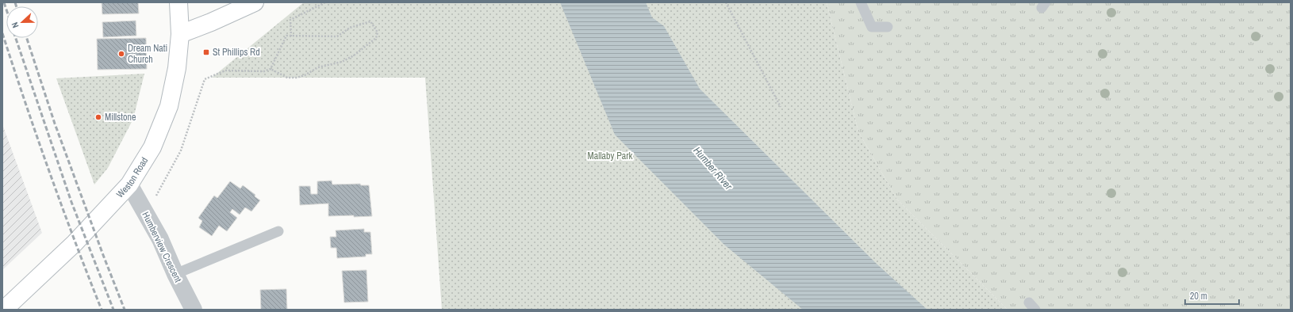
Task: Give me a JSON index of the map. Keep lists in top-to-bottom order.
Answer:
{
  "streets": {
    "main road": ["Weston Road"],
    "street": ["Humberview Crescent"]
  },
  "crossings": [
    ["Weston Road", "Humberview Crescent"]
  ],
  "water": ["Humber River"],
  "parks": ["Mallaby Park"],
  "places": {
    "transit": ["St Phillips Rd"],
    "other": ["Dream Nati Church", "Millstone"]
  },
  "scale_bar": "20 m",
  "north": "left"
}
